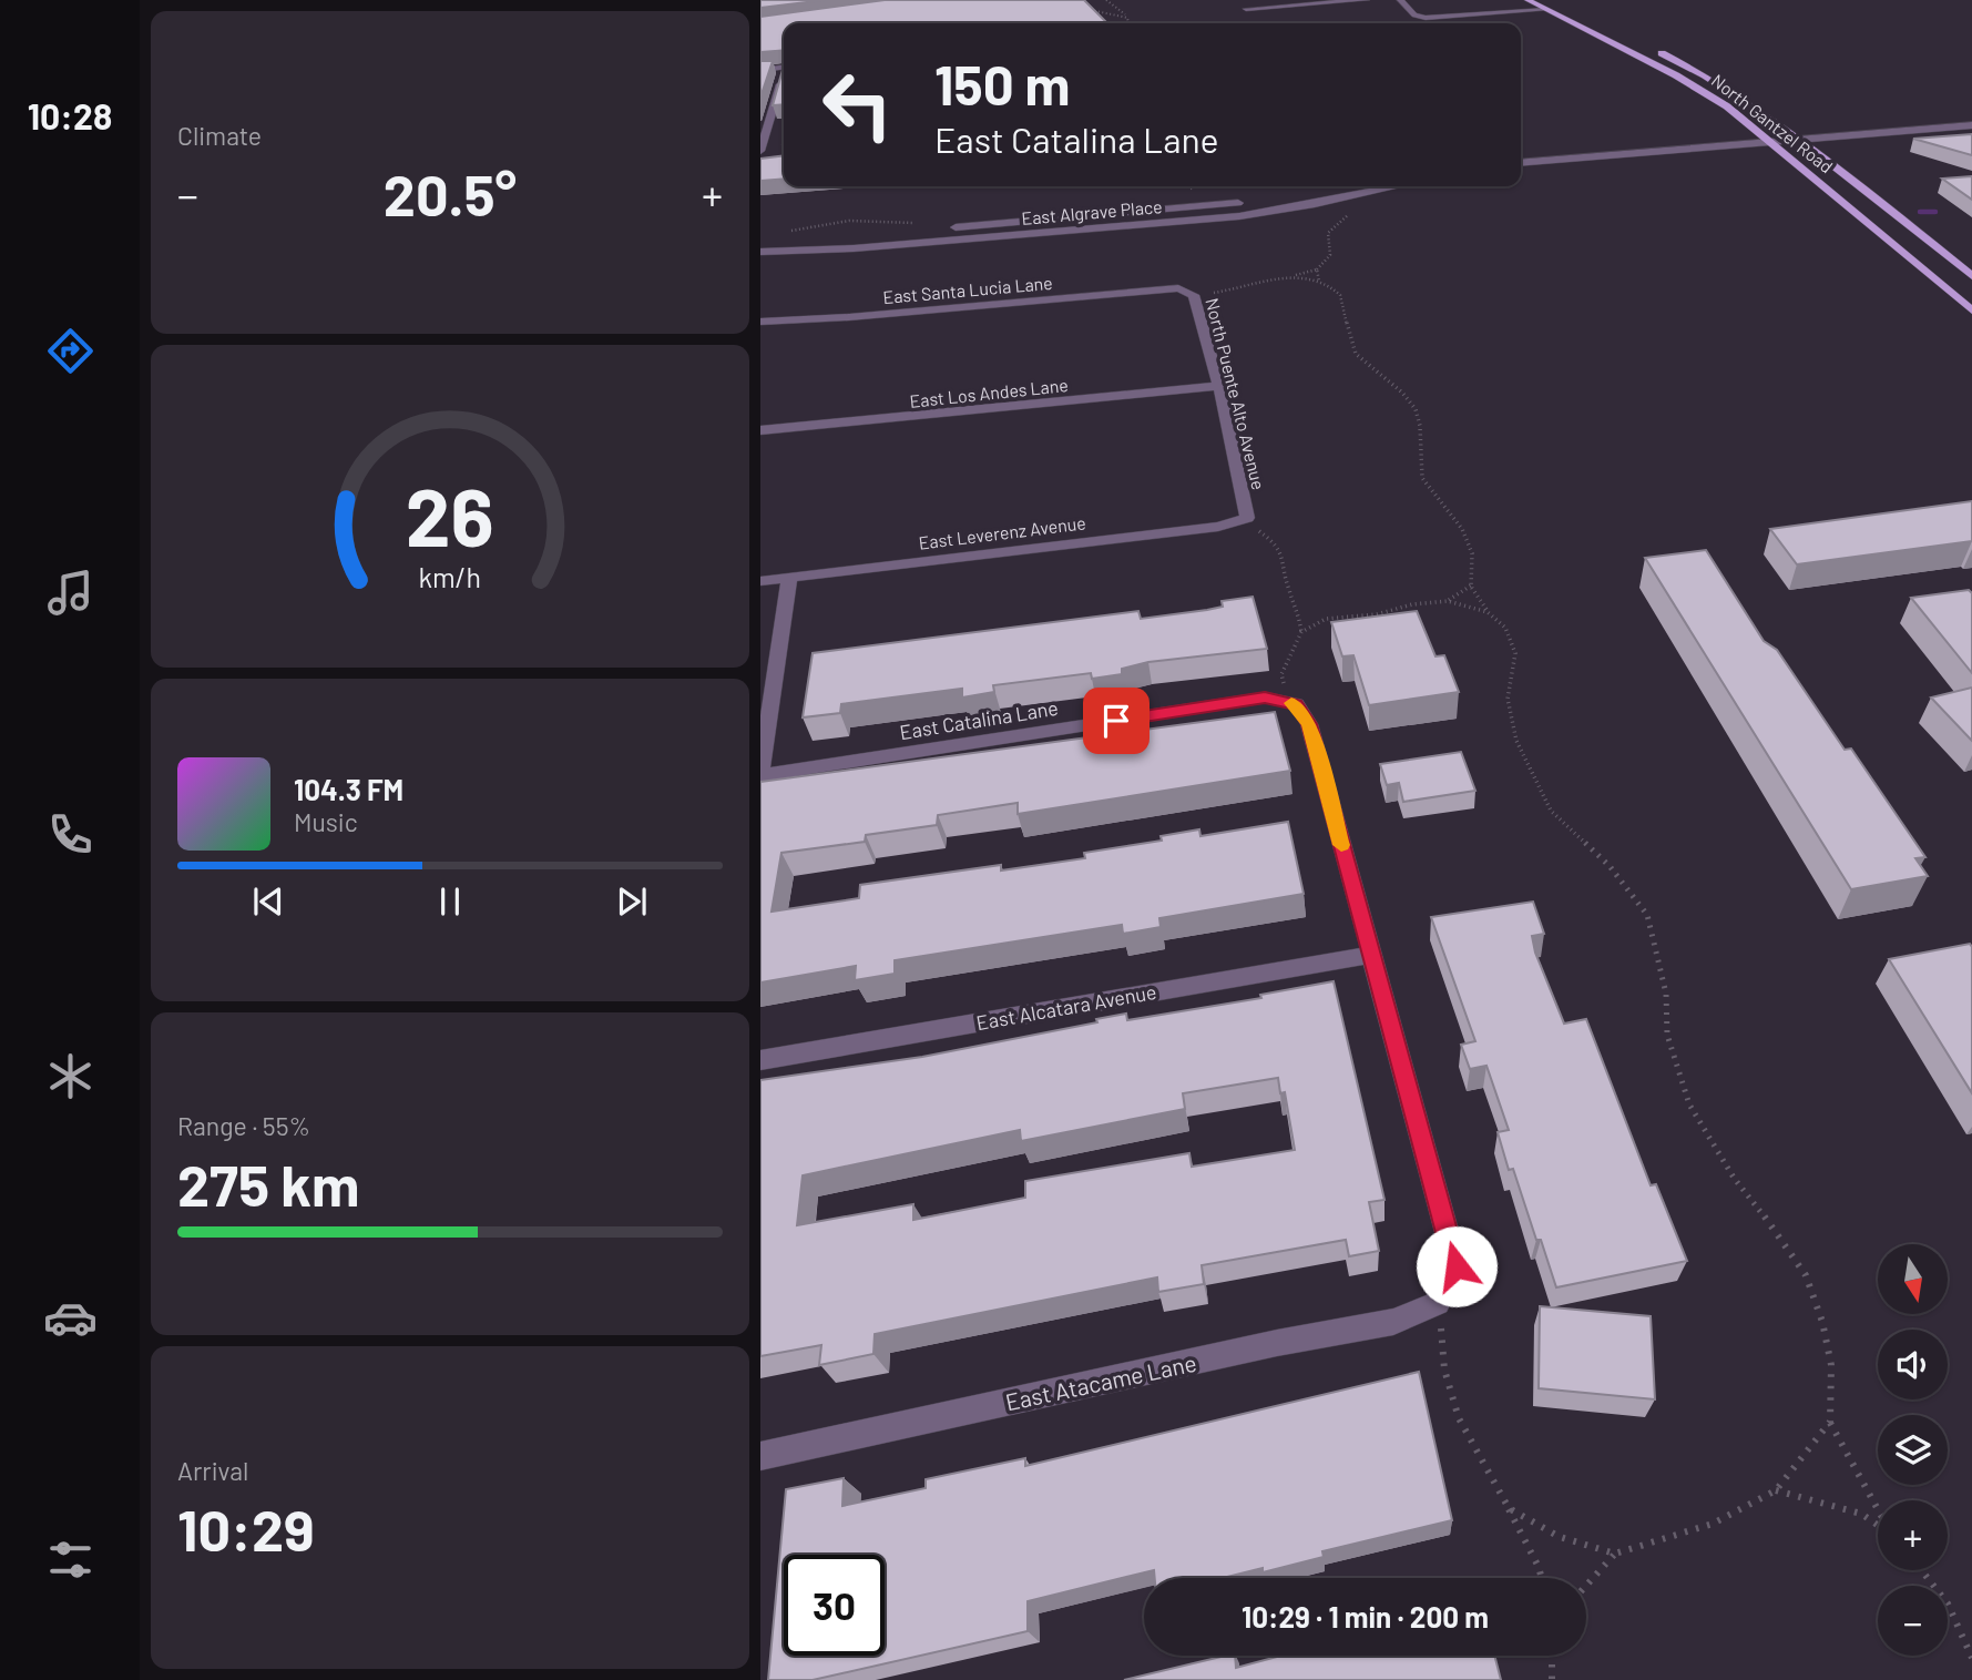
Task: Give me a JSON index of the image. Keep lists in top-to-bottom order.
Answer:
{
  "streets": {
    "main road": ["North Gantzel Road"],
    "street": [
      "East Algrave Place",
      "East Santa Lucia Lane",
      "East Los Andes Lane",
      "North Puente Alto Avenue",
      "East Leverenz Avenue",
      "East Catalina Lane",
      "East Alcatara Avenue",
      "East Atacame Lane"
    ]
  },
  "crossings": [
    ["East Santa Lucia Lane", "North Puente Alto Avenue"],
    ["East Los Andes Lane", "North Puente Alto Avenue"],
    ["North Puente Alto Avenue", "East Leverenz Avenue"]
  ],
  "north": "bottom",
  "page": {
    "tabs": "10:28",
    "tile": [
      "Climate",
      ["Range · 55%", "275 km"],
      ["Arrival", "10:29"]
    ],
    "turn": ["150 m", "East Catalina Lane"],
    "heat": ["−", "20.5°", "+"],
    "song": ["104.3 FM", "Music"],
    "map_buttons": ["+", "−"],
    "limit": "30",
    "trip": "10:29 · 1 min · 200 m",
    "gauge": ["26", "km/h"]
  }
}
